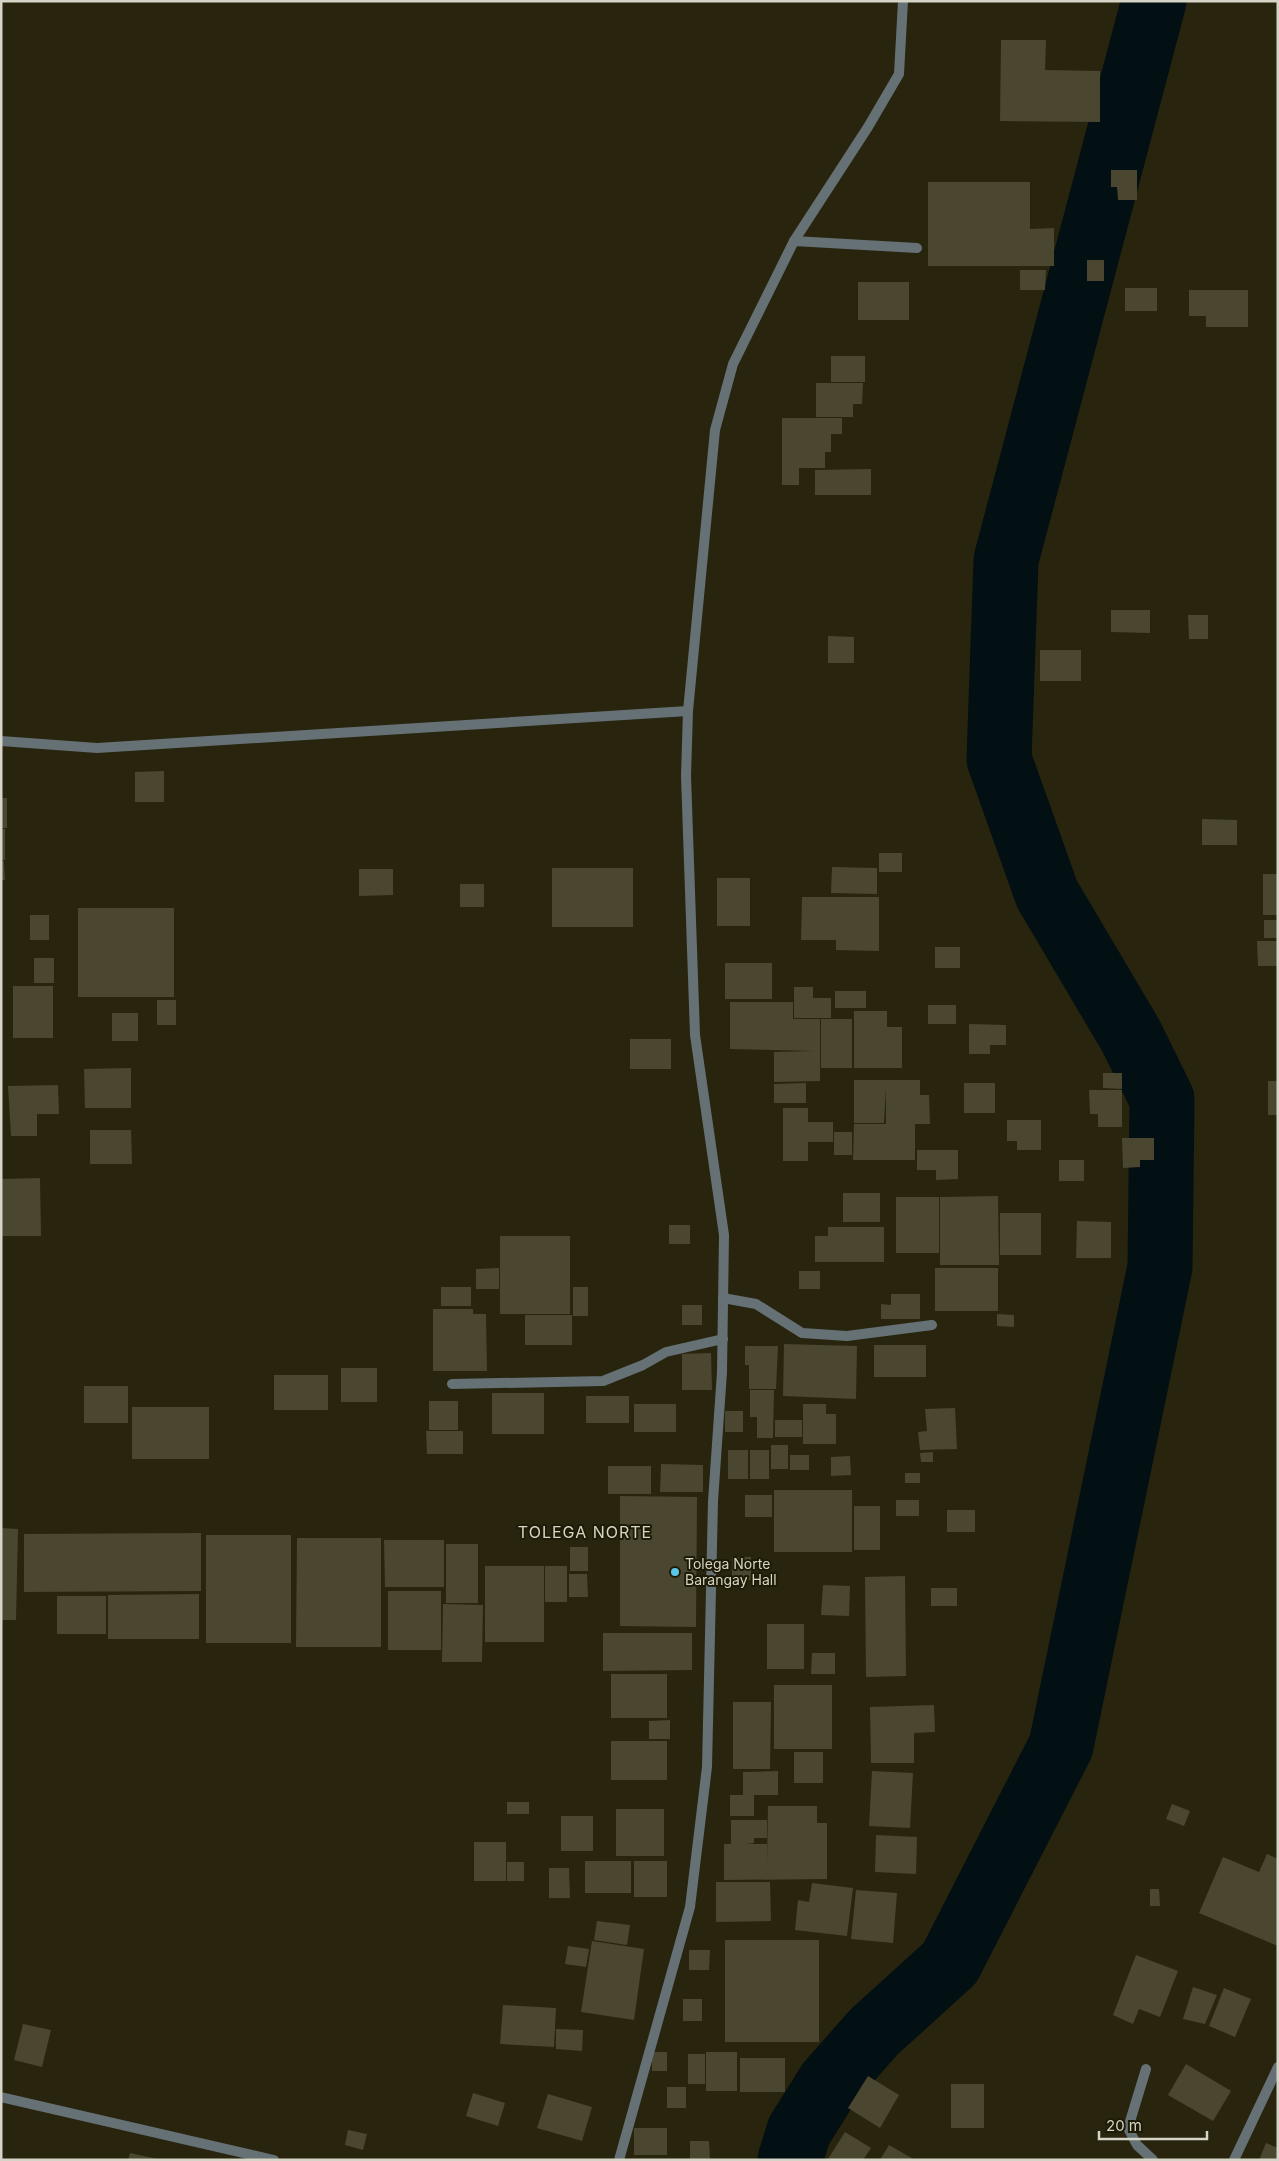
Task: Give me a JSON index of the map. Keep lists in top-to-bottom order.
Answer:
{
  "districts": ["TOLEGA NORTE"],
  "places": ["Tolega Norte Barangay Hall"],
  "scale_bar": "20 m"
}
